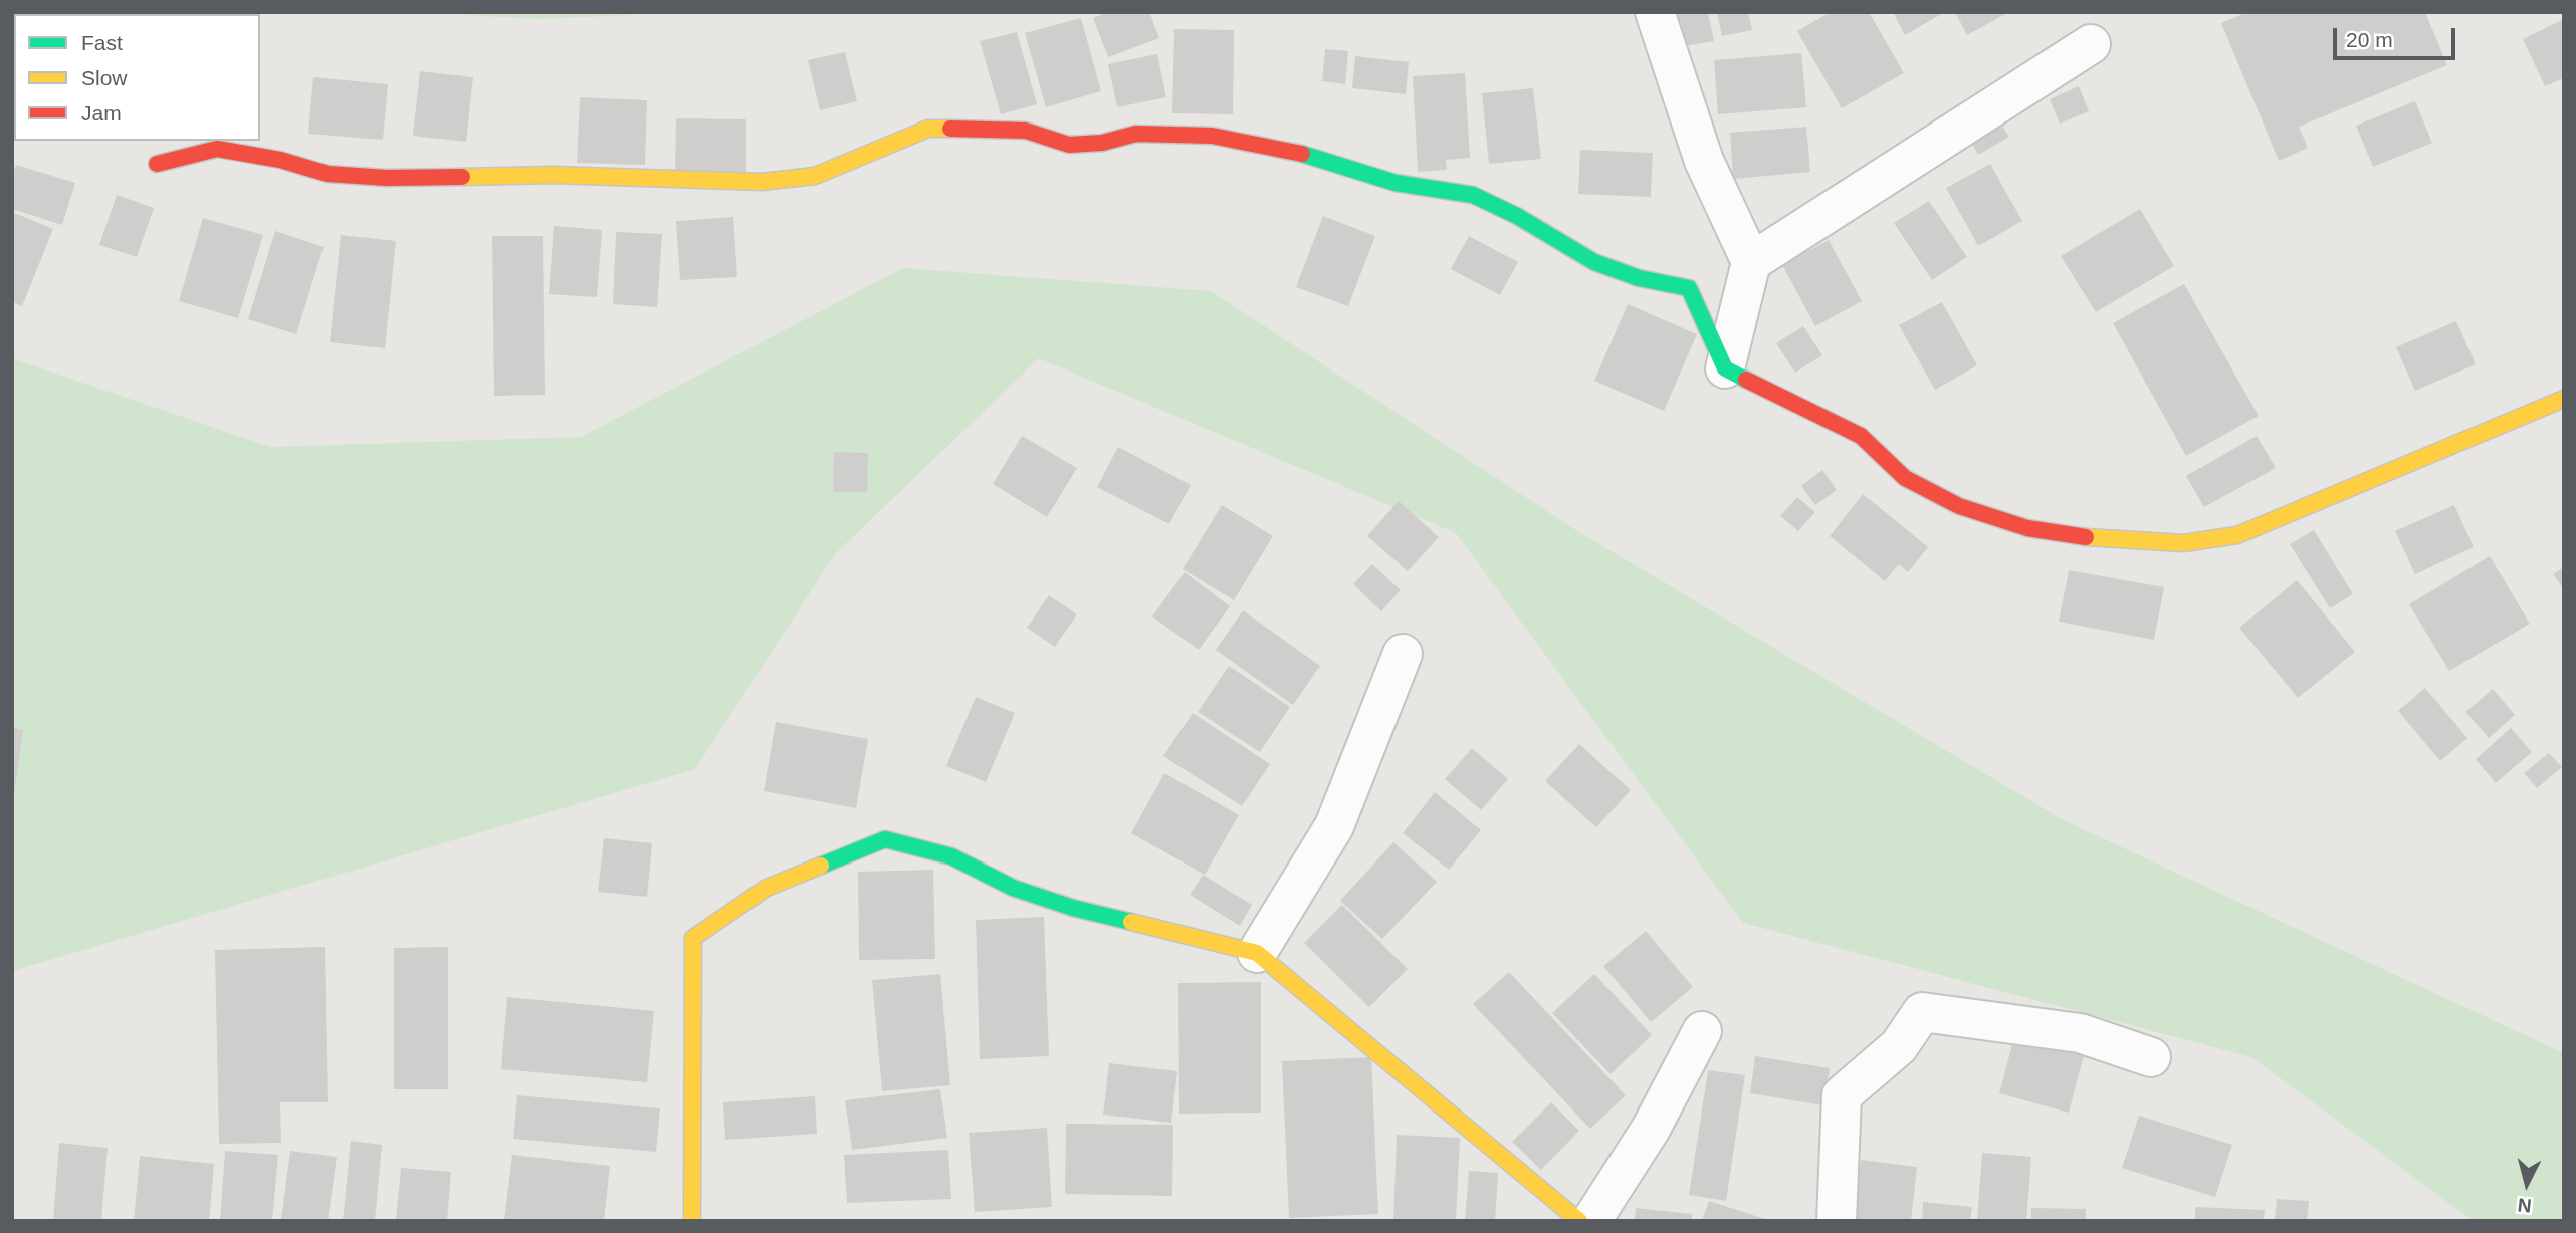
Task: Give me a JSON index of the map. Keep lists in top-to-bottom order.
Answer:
{
  "legend": ["Fast", "Slow", "Jam"],
  "scale_bar": "20 m",
  "north": "bottom"
}
